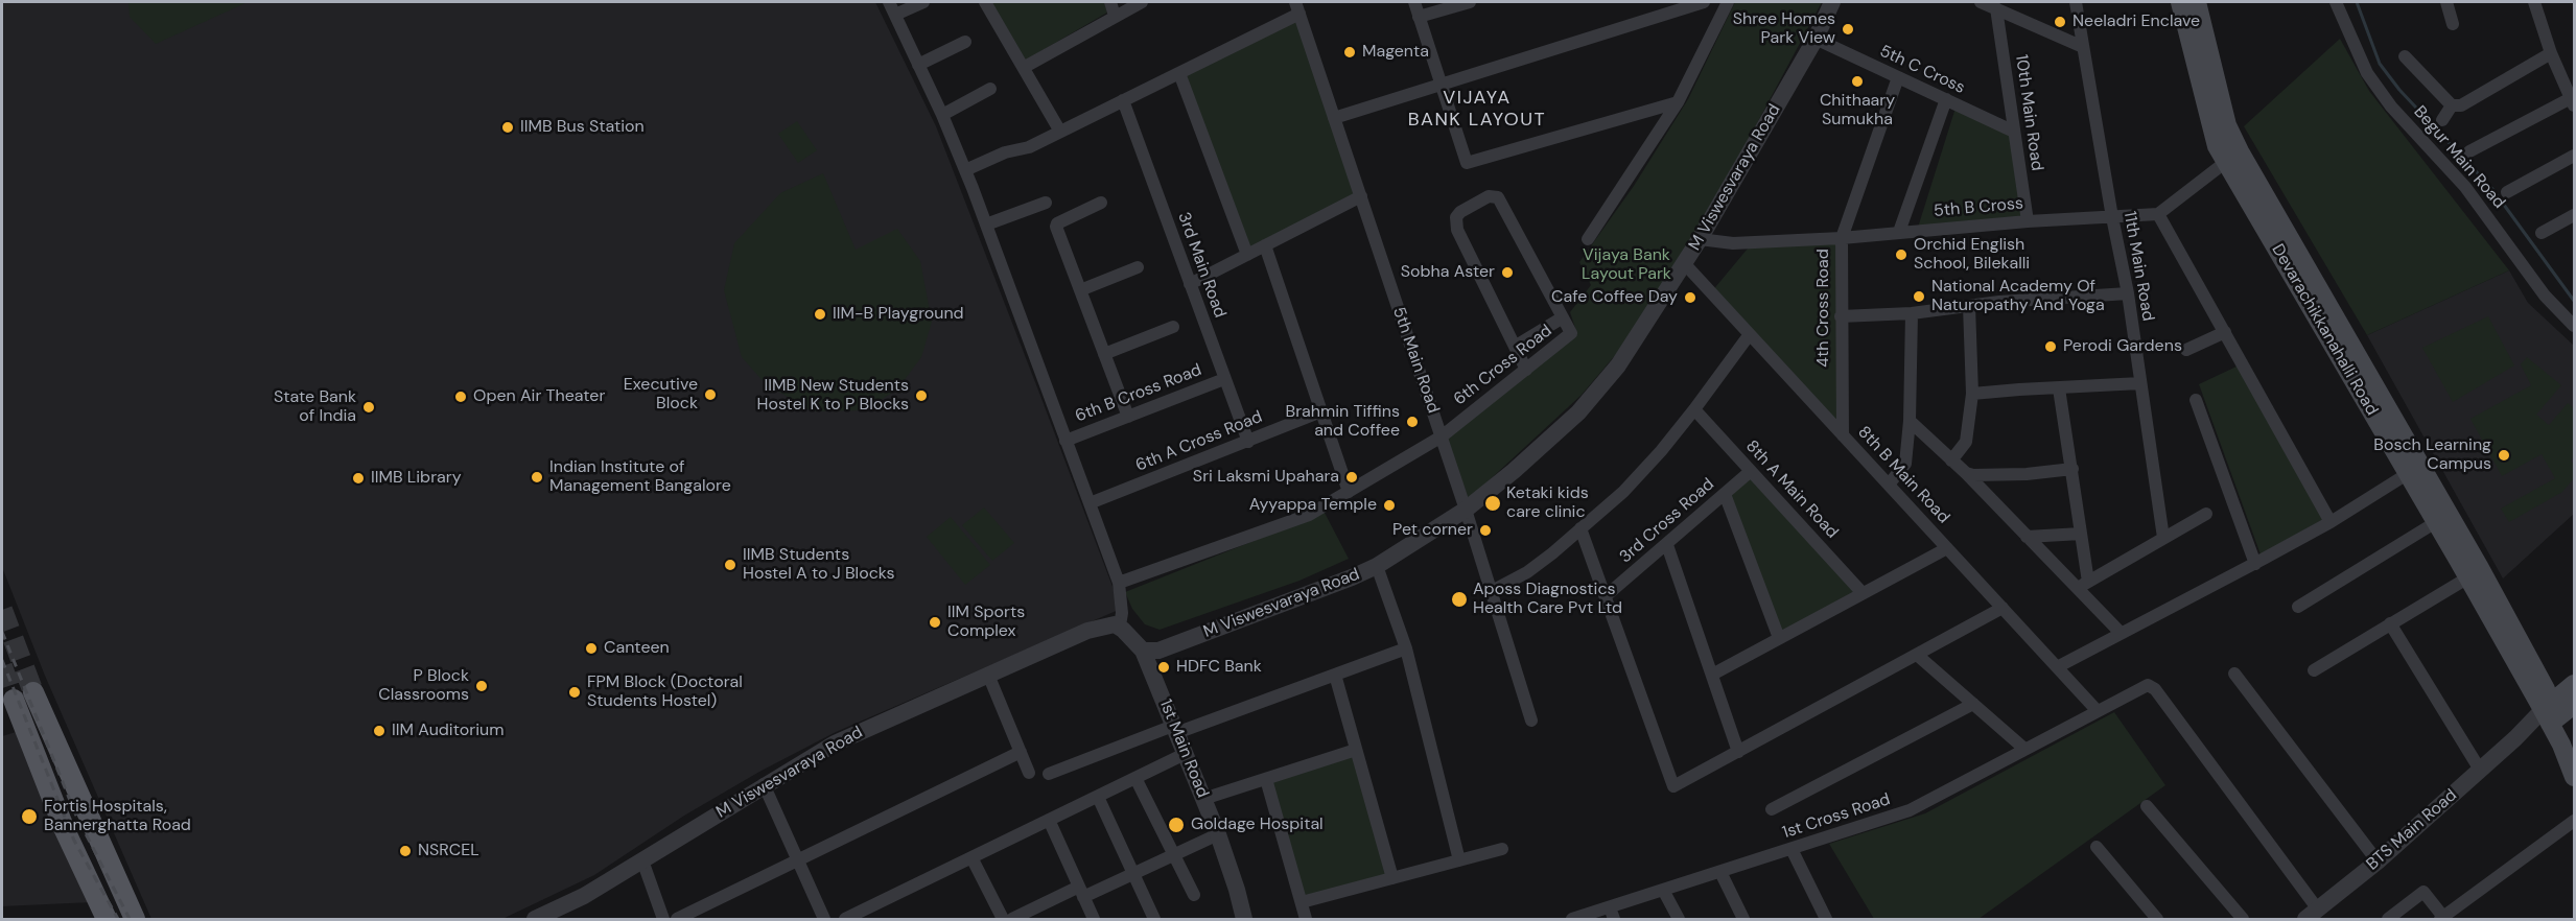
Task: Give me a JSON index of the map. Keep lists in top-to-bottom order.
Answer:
{
  "streets": {
    "main road": ["Devarachikkanahalli Road"],
    "street": [
      "5th C Cross",
      "10th Main Road",
      "Begur Main Road",
      "M Viswesvaraya Road",
      "5th B Cross",
      "3rd Main Road",
      "11th Main Road",
      "4th Cross Road",
      "5th Main Road",
      "6th Cross Road",
      "6th B Cross Road",
      "6th A Cross Road",
      "8th B Main Road",
      "8th A Main Road",
      "3rd Cross Road",
      "1st Main Road",
      "1st Cross Road",
      "BTS Main Road"
    ]
  },
  "crossings": [
    ["5th C Cross", "10th Main Road"],
    ["5th C Cross", "M Viswesvaraya Road"],
    ["5th C Cross", "4th Cross Road"],
    ["10th Main Road", "5th B Cross"],
    ["M Viswesvaraya Road", "5th B Cross"],
    ["M Viswesvaraya Road", "5th Main Road"],
    ["M Viswesvaraya Road", "8th B Main Road"],
    ["M Viswesvaraya Road", "1st Main Road"],
    ["5th B Cross", "11th Main Road"],
    ["5th B Cross", "4th Cross Road"],
    ["3rd Main Road", "6th B Cross Road"],
    ["3rd Main Road", "6th A Cross Road"],
    ["4th Cross Road", "8th B Main Road"],
    ["Devarachikkanahalli Road", "BTS Main Road"],
    ["5th Main Road", "6th Cross Road"],
    ["8th B Main Road", "1st Cross Road"],
    ["8th A Main Road", "3rd Cross Road"],
    ["1st Cross Road", "BTS Main Road"]
  ],
  "districts": ["VIJAYA BANK LAYOUT"],
  "parks": ["Vijaya Bank Layout Park"],
  "places": [
    "Neeladri Enclave",
    "Shree Homes Park View",
    "Magenta",
    "Chithaary Sumukha",
    "IIMB Bus Station",
    "Orchid English School, Bilekalli",
    "Sobha Aster",
    "National Academy Of Naturopathy And Yoga",
    "Cafe Coffee Day",
    "IIM-B Playground",
    "Perodi Gardens",
    "Executive Block",
    "IIMB New Students Hostel K to P Blocks",
    "Open Air Theater",
    "State Bank of India",
    "Brahmin Tiffins and Coffee",
    "Bosch Learning Campus",
    "Indian Institute of Management Bangalore",
    "Sri Laksmi Upahara",
    "IIMB Library",
    "Ketaki kids care clinic",
    "Ayyappa Temple",
    "Pet corner",
    "IIMB Students Hostel A to J Blocks",
    "Aposs Diagnostics Health Care Pvt Ltd",
    "IIM Sports Complex",
    "Canteen",
    "HDFC Bank",
    "P Block Classrooms",
    "FPM Block (Doctoral Students Hostel)",
    "IIM Auditorium",
    "Fortis Hospitals, Bannerghatta Road",
    "Goldage Hospital",
    "NSRCEL"
  ]
}
